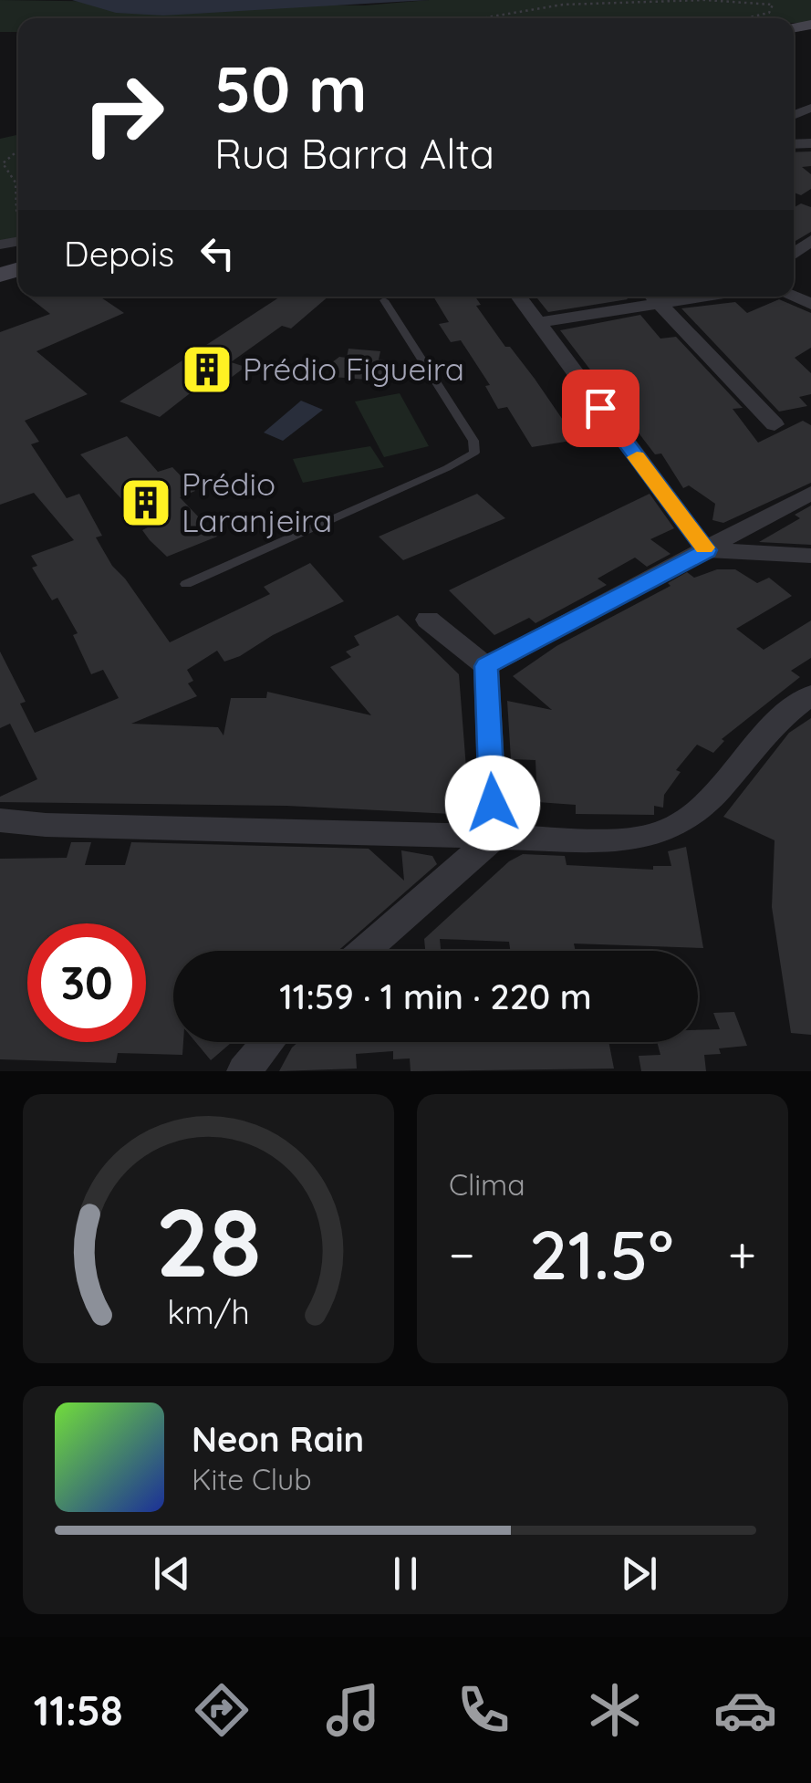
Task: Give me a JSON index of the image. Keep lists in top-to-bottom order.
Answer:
{
  "places": {
    "building": ["Prédio Figueira", "Prédio Laranjeira"]
  },
  "page": {
    "turn": ["50 m", "Rua Barra Alta"],
    "then": "Depois",
    "limit": "30",
    "trip": "11:59 · 1 min · 220 m",
    "tile": "Clima",
    "heat": ["−", "21.5°", "+"],
    "song": ["Neon Rain", "Kite Club"],
    "tabs": "11:58",
    "gauge": ["28", "km/h"]
  }
}
